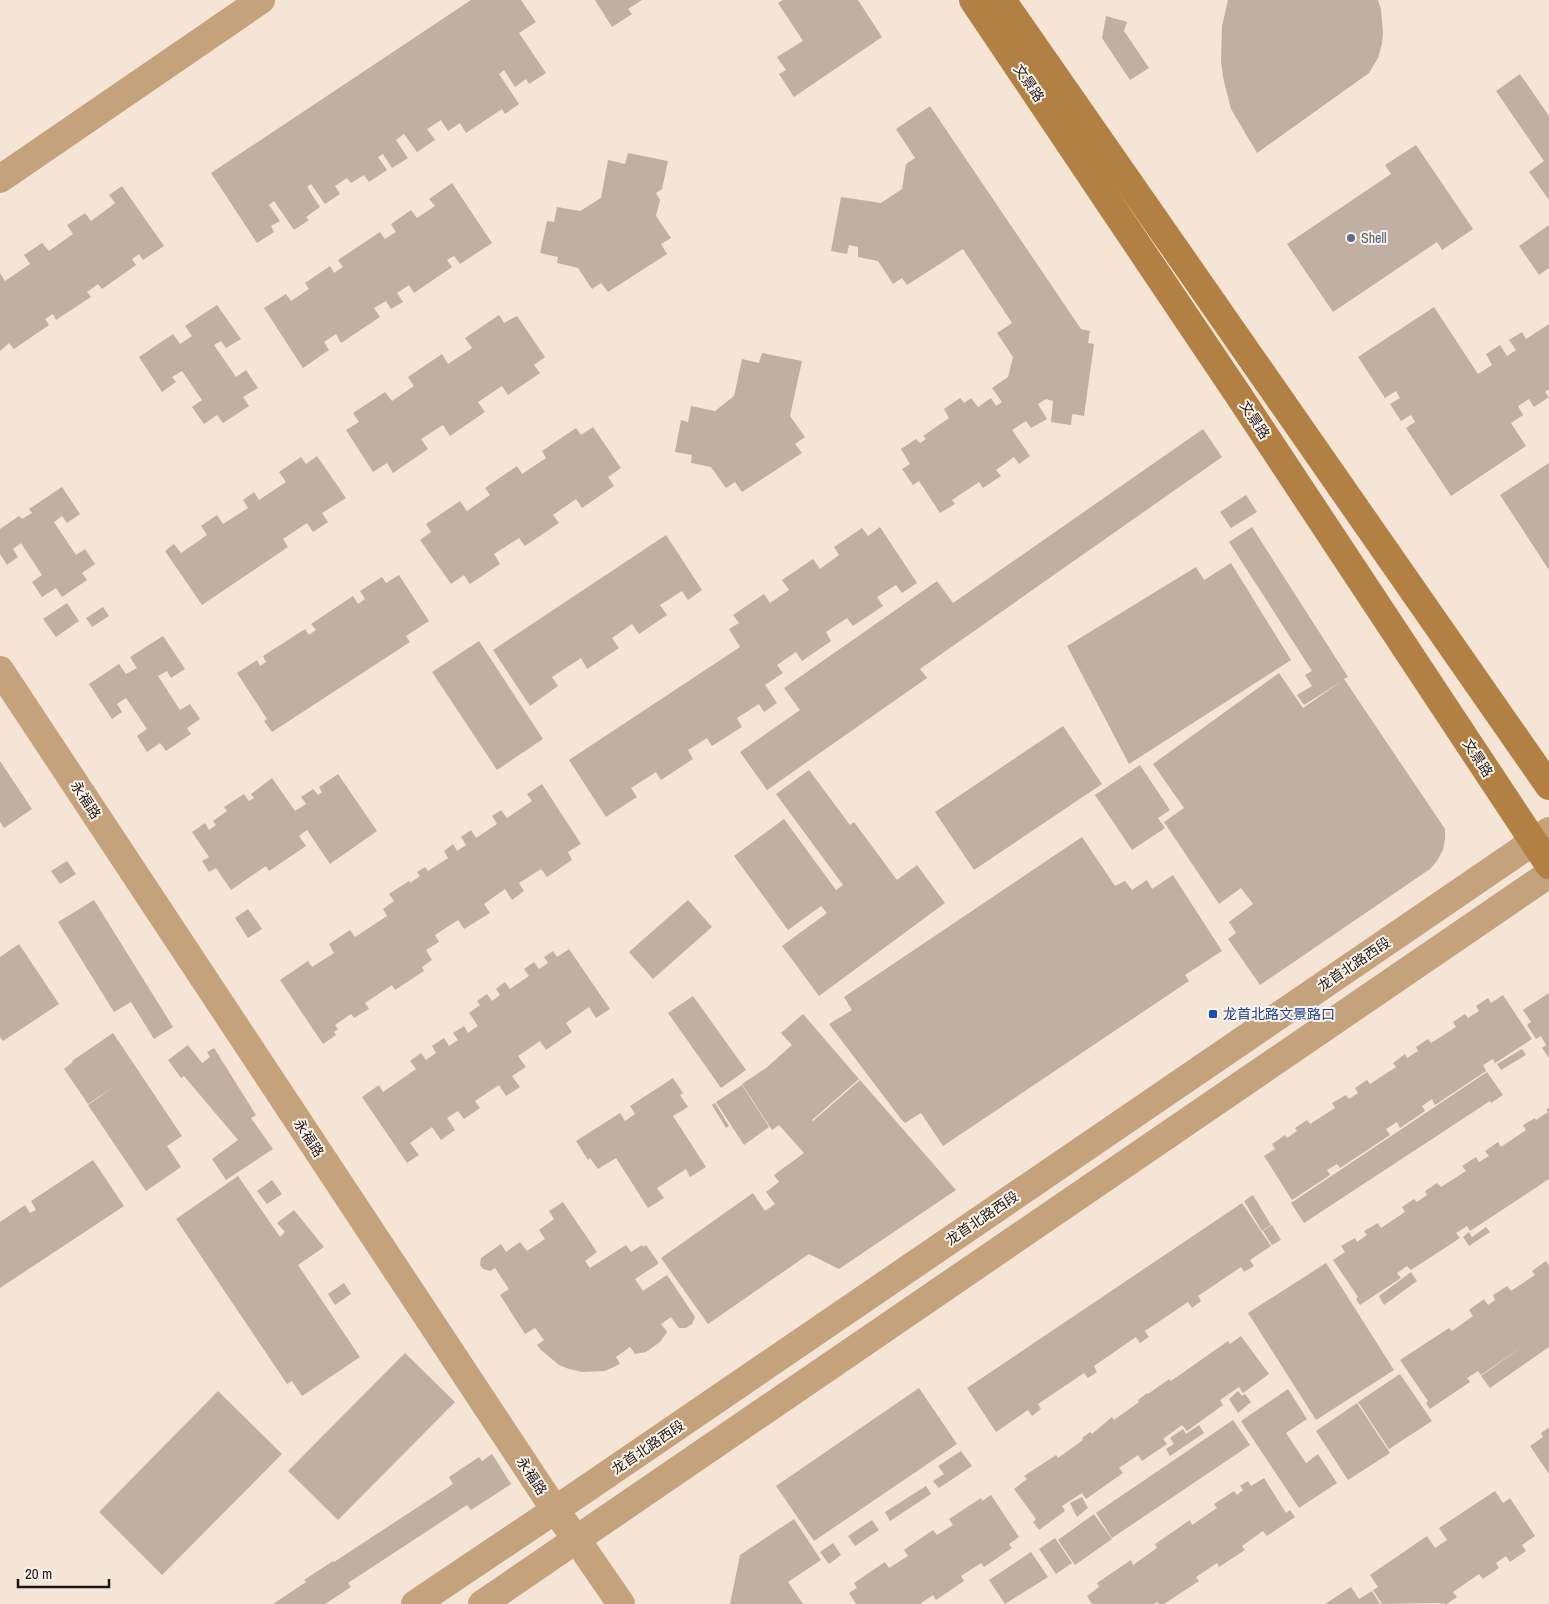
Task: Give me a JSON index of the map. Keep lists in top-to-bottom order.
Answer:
{
  "streets": {
    "main road": ["文景路"],
    "street": ["永福路", "龙首北路西段"]
  },
  "crossings": [
    ["文景路", "龙首北路西段"],
    ["永福路", "龙首北路西段"]
  ],
  "places": {
    "other": ["Shell"],
    "transit": ["龙首北路文景路口"]
  },
  "scale_bar": "20 m"
}
